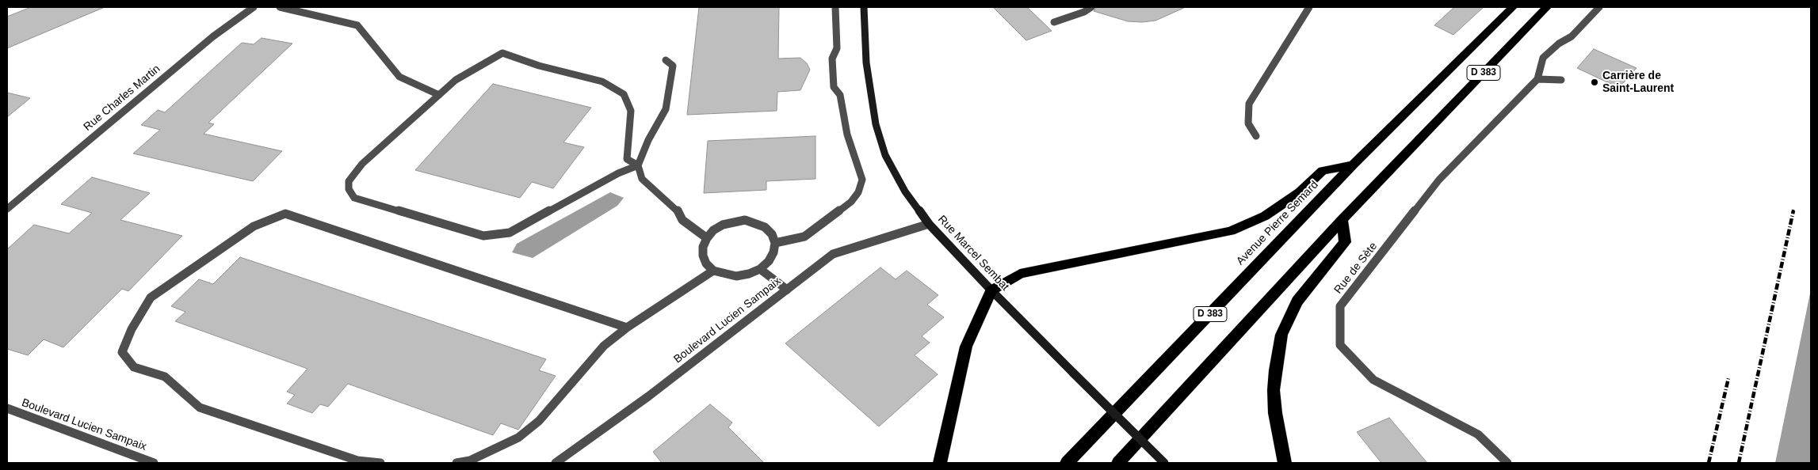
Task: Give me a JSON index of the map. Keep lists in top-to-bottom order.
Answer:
{
  "streets": {
    "highway": ["D 383", "Avenue Pierre Semard"],
    "main road": ["Rue Marcel Sembat"],
    "street": ["Rue Charles Martin", "Rue de Sète", "Boulevard Lucien Sampaix"]
  },
  "crossings": [
    ["Rue Marcel Sembat", "Boulevard Lucien Sampaix"]
  ],
  "places": ["Carrière de Saint-Laurent"]
}
